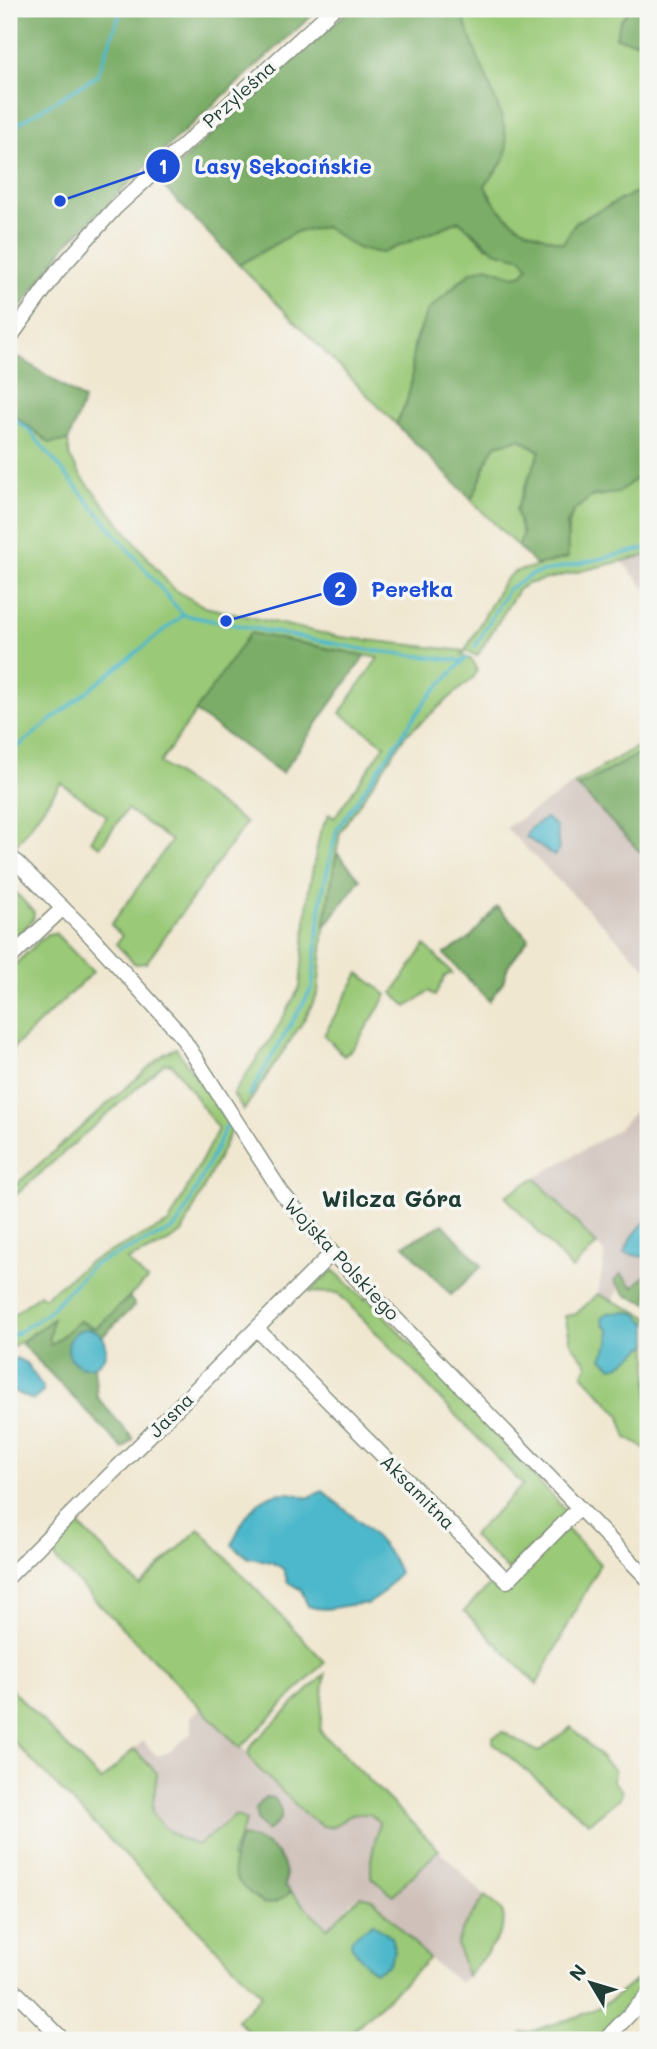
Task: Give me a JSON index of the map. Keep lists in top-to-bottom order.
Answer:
{
  "streets": {
    "street": [
      "Przyleśna",
      "Wojska Polskiego",
      "Jasna",
      "Aksamitna"
    ]
  },
  "crossings": [
    ["Wojska Polskiego", "Jasna"],
    ["Wojska Polskiego", "Aksamitna"],
    ["Jasna", "Aksamitna"]
  ],
  "districts": ["Wilcza Góra"],
  "places": ["Lasy Sękocińskie", "Perełka"],
  "north": "top left"
}
